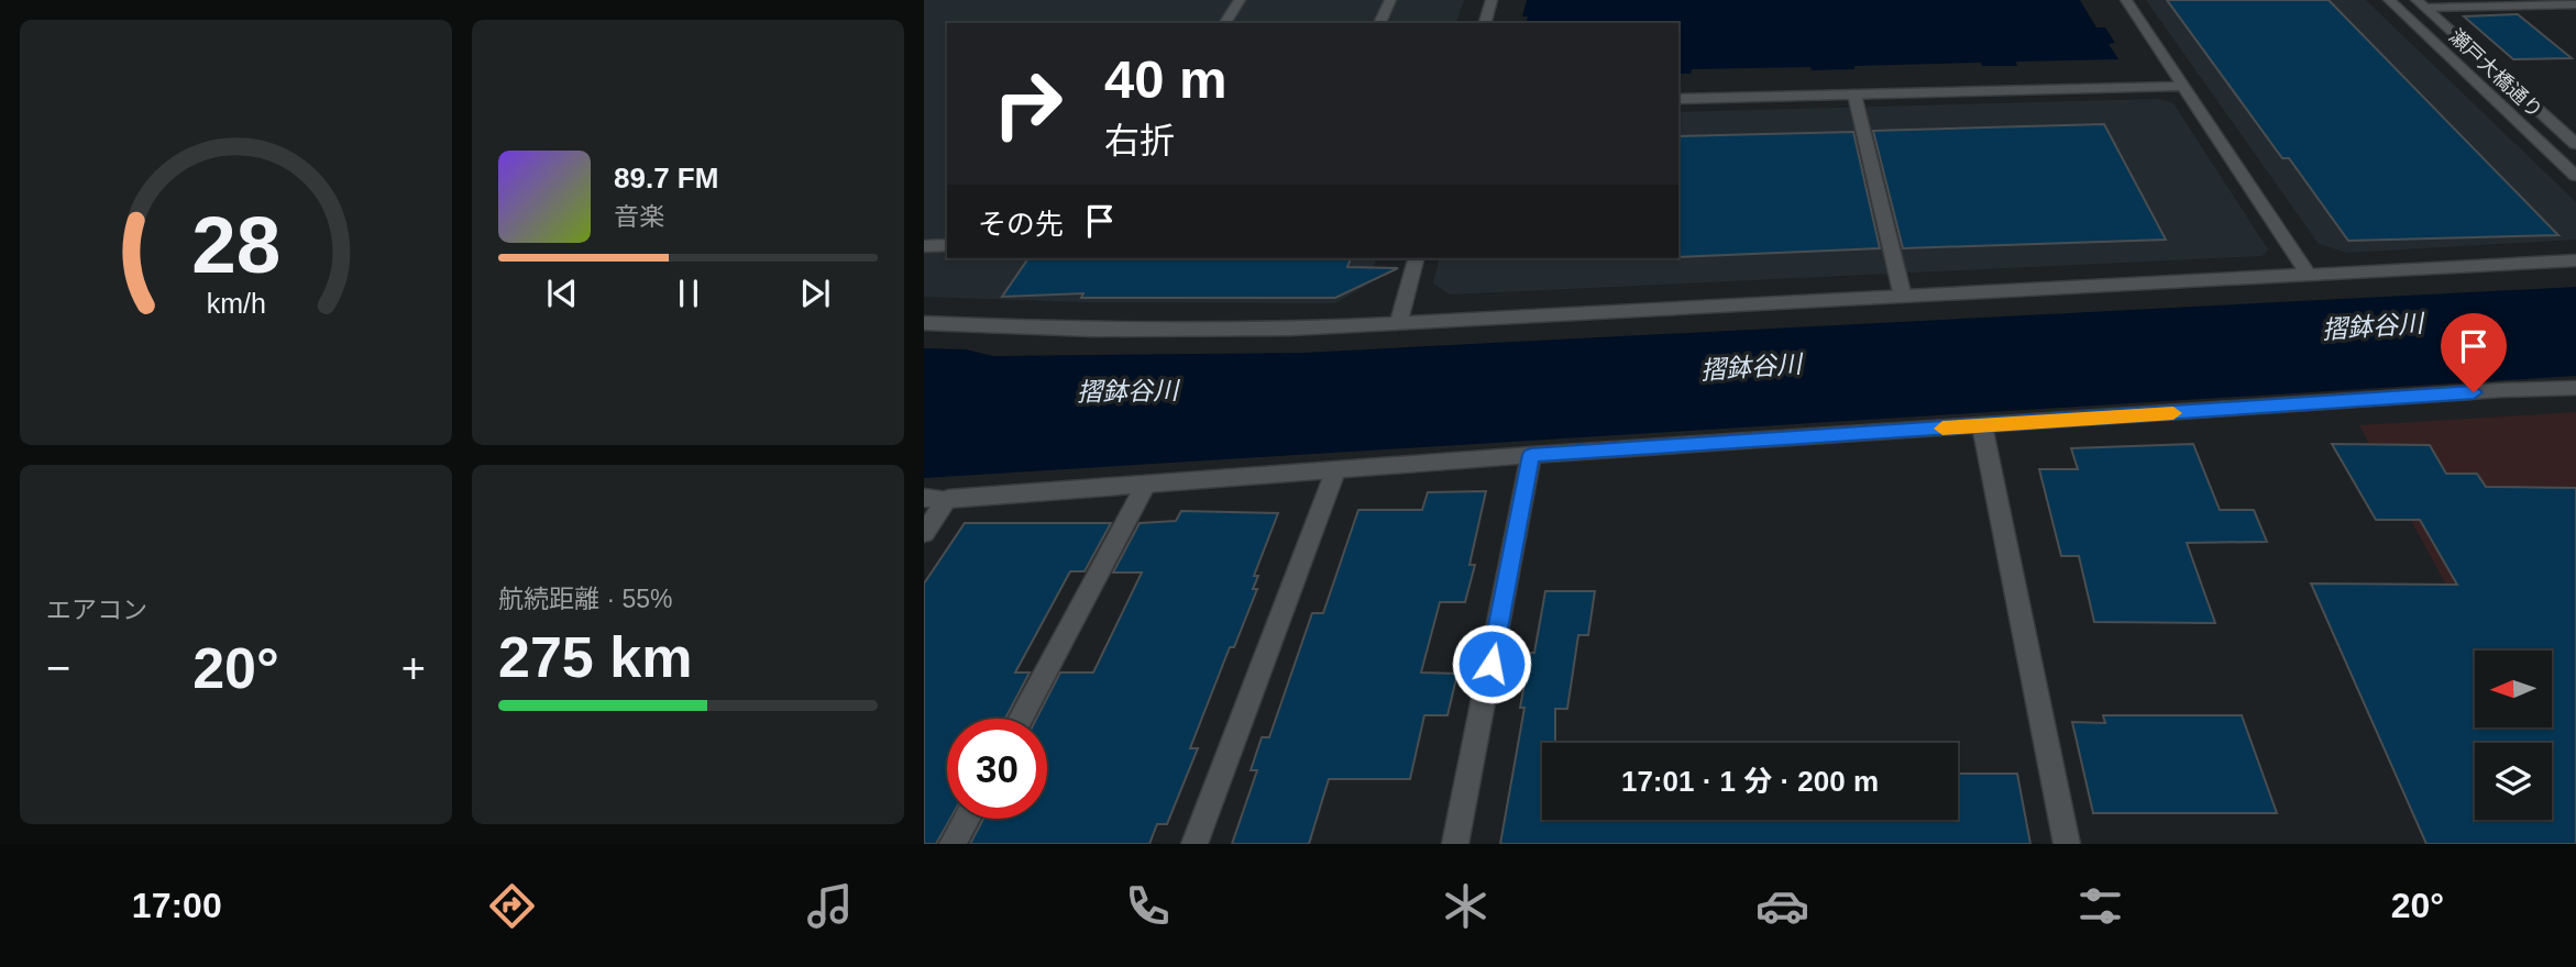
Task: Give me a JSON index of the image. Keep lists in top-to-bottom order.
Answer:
{
  "streets": {
    "street": ["瀬戸大橋通り"]
  },
  "water": ["摺鉢谷川"],
  "north": "left",
  "page": {
    "turn": ["40 m", "右折"],
    "song": ["89.7 FM", "音楽"],
    "then": "その先",
    "tile": [
      "エアコン",
      ["航続距離 · 55%", "275 km"]
    ],
    "heat": ["−", "20°", "+"],
    "limit": "30",
    "trip": "17:01 · 1 分 · 200 m",
    "tabs": ["17:00", "20°"],
    "gauge": ["28", "km/h"]
  }
}
